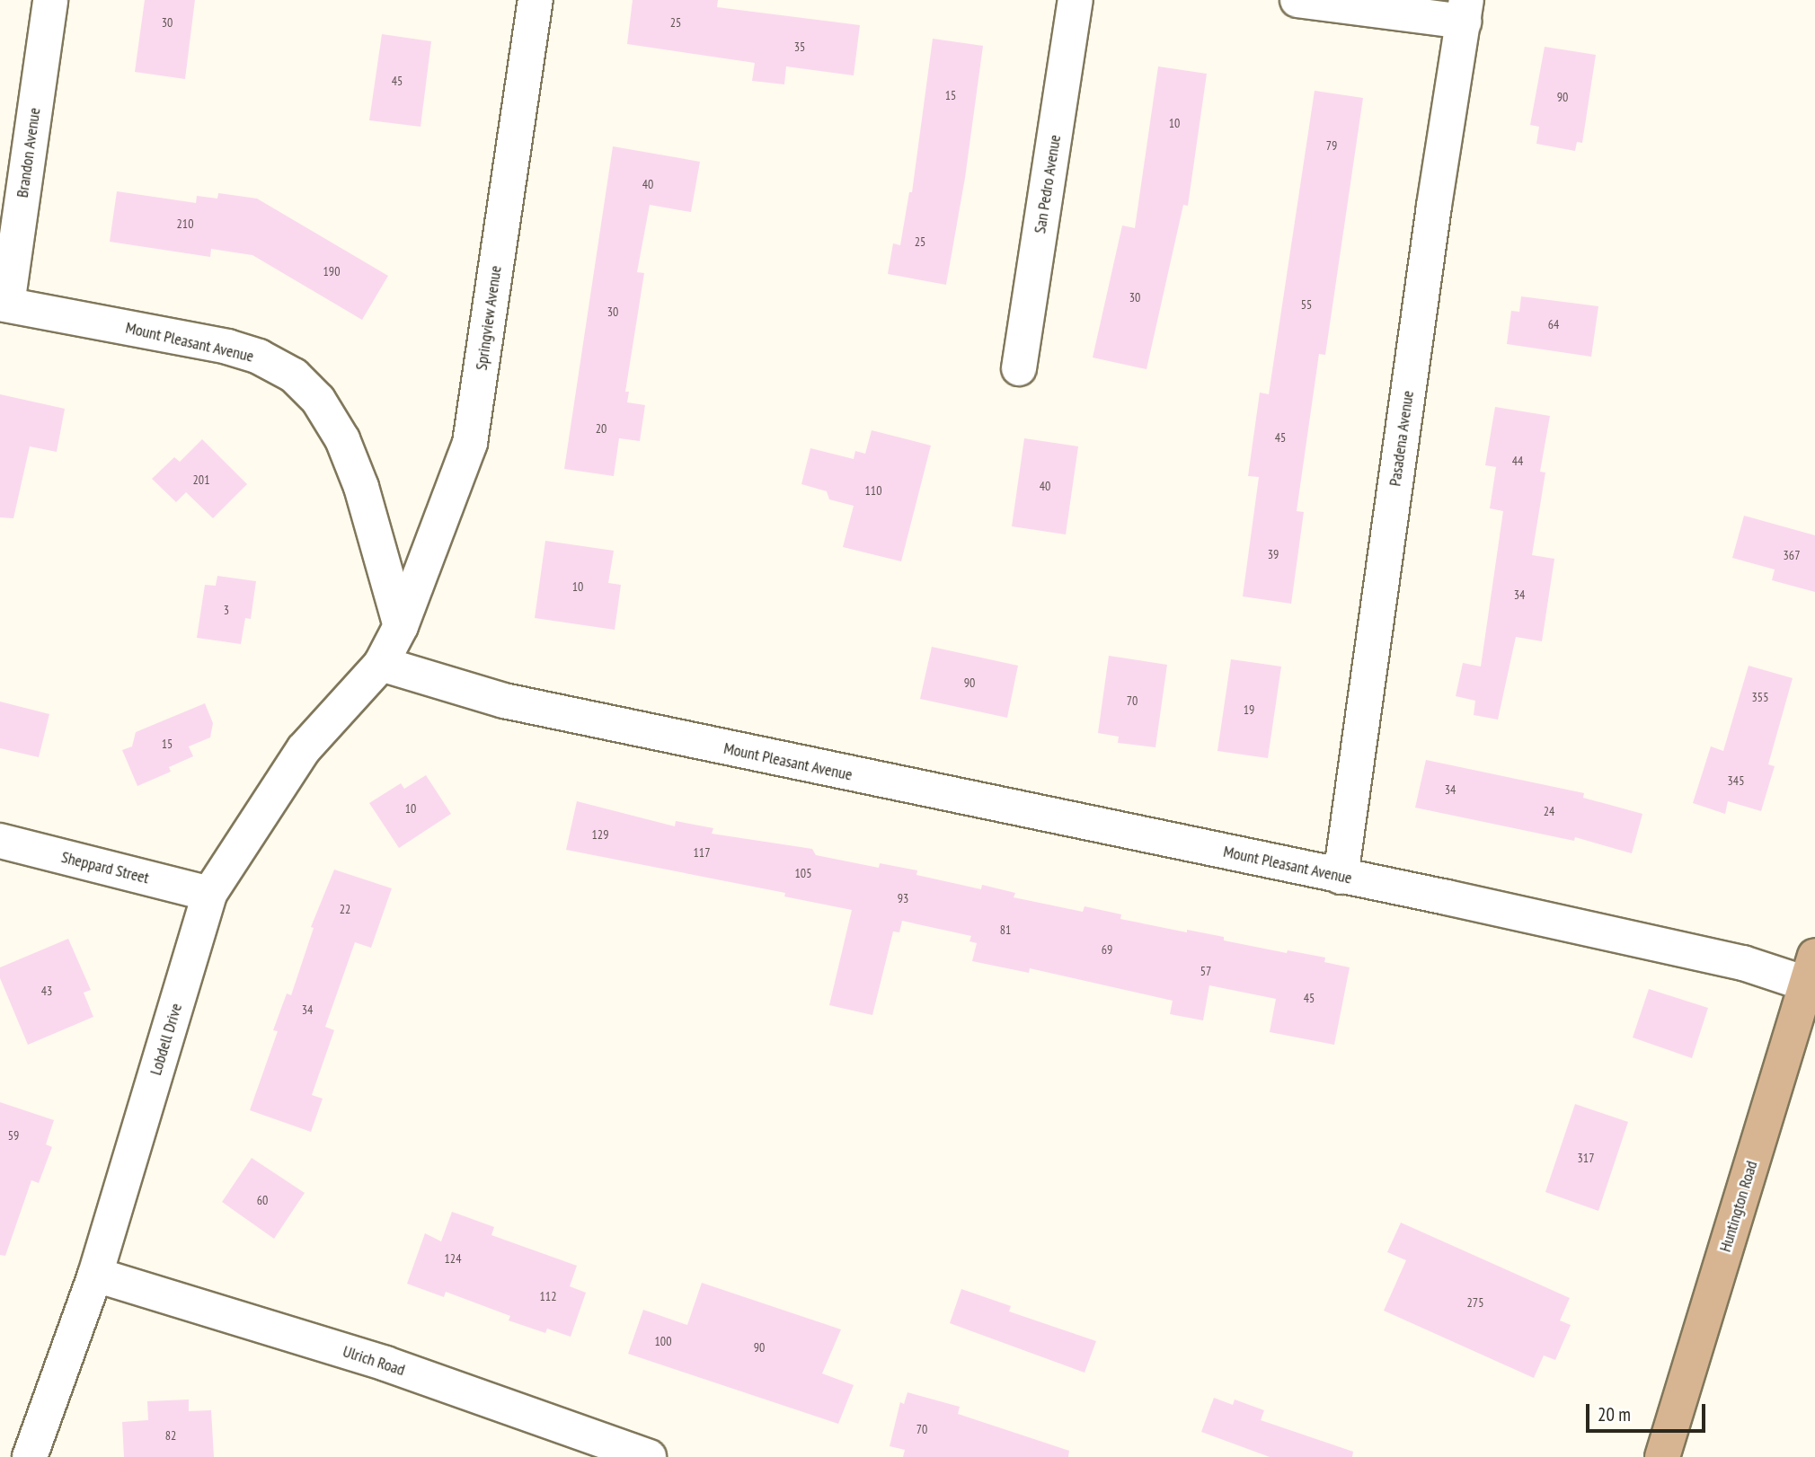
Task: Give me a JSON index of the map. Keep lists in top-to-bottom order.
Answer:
{
  "streets": {
    "main road": ["Huntington Road"],
    "street": [
      "Brandon Avenue",
      "San Pedro Avenue",
      "Springview Avenue",
      "Mount Pleasant Avenue",
      "Pasadena Avenue",
      "Sheppard Street",
      "Lobdell Drive",
      "Ulrich Road"
    ]
  },
  "crossings": [
    ["Brandon Avenue", "Mount Pleasant Avenue"],
    ["Springview Avenue", "Mount Pleasant Avenue"],
    ["Mount Pleasant Avenue", "Pasadena Avenue"],
    ["Mount Pleasant Avenue", "Lobdell Drive"],
    ["Mount Pleasant Avenue", "Huntington Road"],
    ["Sheppard Street", "Lobdell Drive"],
    ["Lobdell Drive", "Ulrich Road"]
  ],
  "house_numbers": [
    "30",
    "25",
    "35",
    "45",
    "15",
    "90",
    "10",
    "79",
    "40",
    "210",
    "25",
    "190",
    "30",
    "55",
    "30",
    "64",
    "20",
    "45",
    "44",
    "201",
    "40",
    "110",
    "39",
    "367",
    "10",
    "34",
    "3",
    "90",
    "355",
    "70",
    "19",
    "15",
    "345",
    "34",
    "10",
    "24",
    "129",
    "117",
    "105",
    "93",
    "22",
    "81",
    "69",
    "57",
    "43",
    "45",
    "34",
    "59",
    "317",
    "60",
    "124",
    "112",
    "275",
    "100",
    "90",
    "70",
    "82"
  ],
  "scale_bar": "20 m"
}
